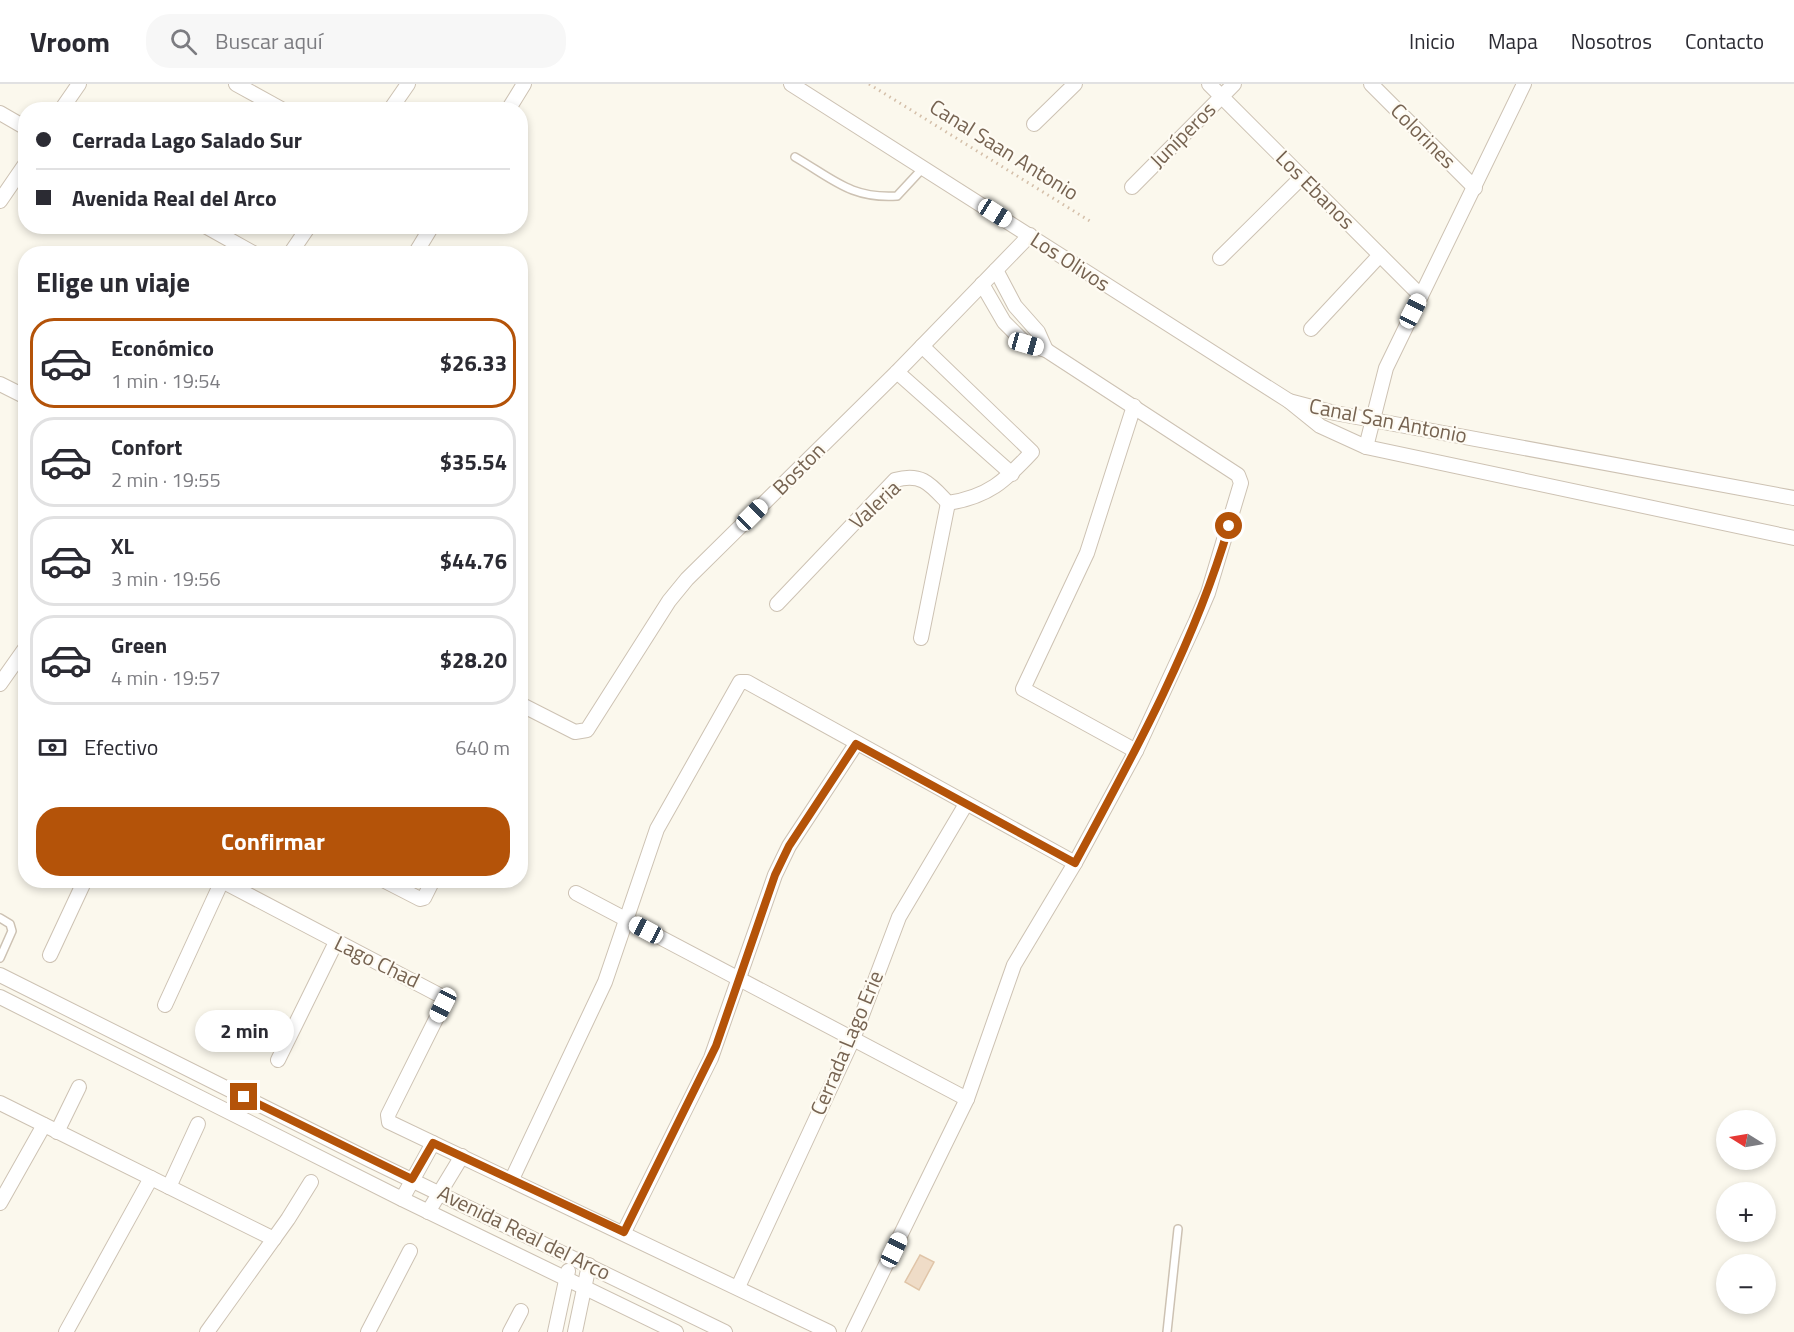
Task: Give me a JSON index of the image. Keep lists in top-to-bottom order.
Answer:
{
  "streets": {
    "street": [
      "Juníperos",
      "Colorines",
      "Los Ebanos",
      "Los Olivos",
      "Canal San Antonio",
      "Boston",
      "Valeria",
      "Lago Chad",
      "Cerrada Lago Erie",
      "Avenida Real del Arco"
    ],
    "path": ["Canal Saan Antonio"]
  },
  "crossings": [
    ["Juníperos", "Los Ebanos"],
    ["Los Olivos", "Canal San Antonio"],
    ["Los Olivos", "Boston"]
  ],
  "north": "left",
  "page": {
    "header": "Vroom",
    "search": "Buscar aquí",
    "nav": [
      "Inicio",
      "Mapa",
      "Nosotros",
      "Contacto"
    ],
    "banner": ["Cerrada Lago Salado Sur", "Avenida Real del Arco"],
    "heading": "Elige un viaje",
    "list": [
      {
        "name": "Económico",
        "note": "1 min · 19:54",
        "value": "$26.33"
      },
      {
        "name": "Confort",
        "note": "2 min · 19:55",
        "value": "$35.54"
      },
      {
        "name": "XL",
        "note": "3 min · 19:56",
        "value": "$44.76"
      },
      {
        "name": "Green",
        "note": "4 min · 19:57",
        "value": "$28.20"
      }
    ],
    "pay": ["Efectivo", "640 m"],
    "buttons": "Confirmar",
    "bubble": "2 min",
    "map_buttons": ["+", "−"]
  }
}
